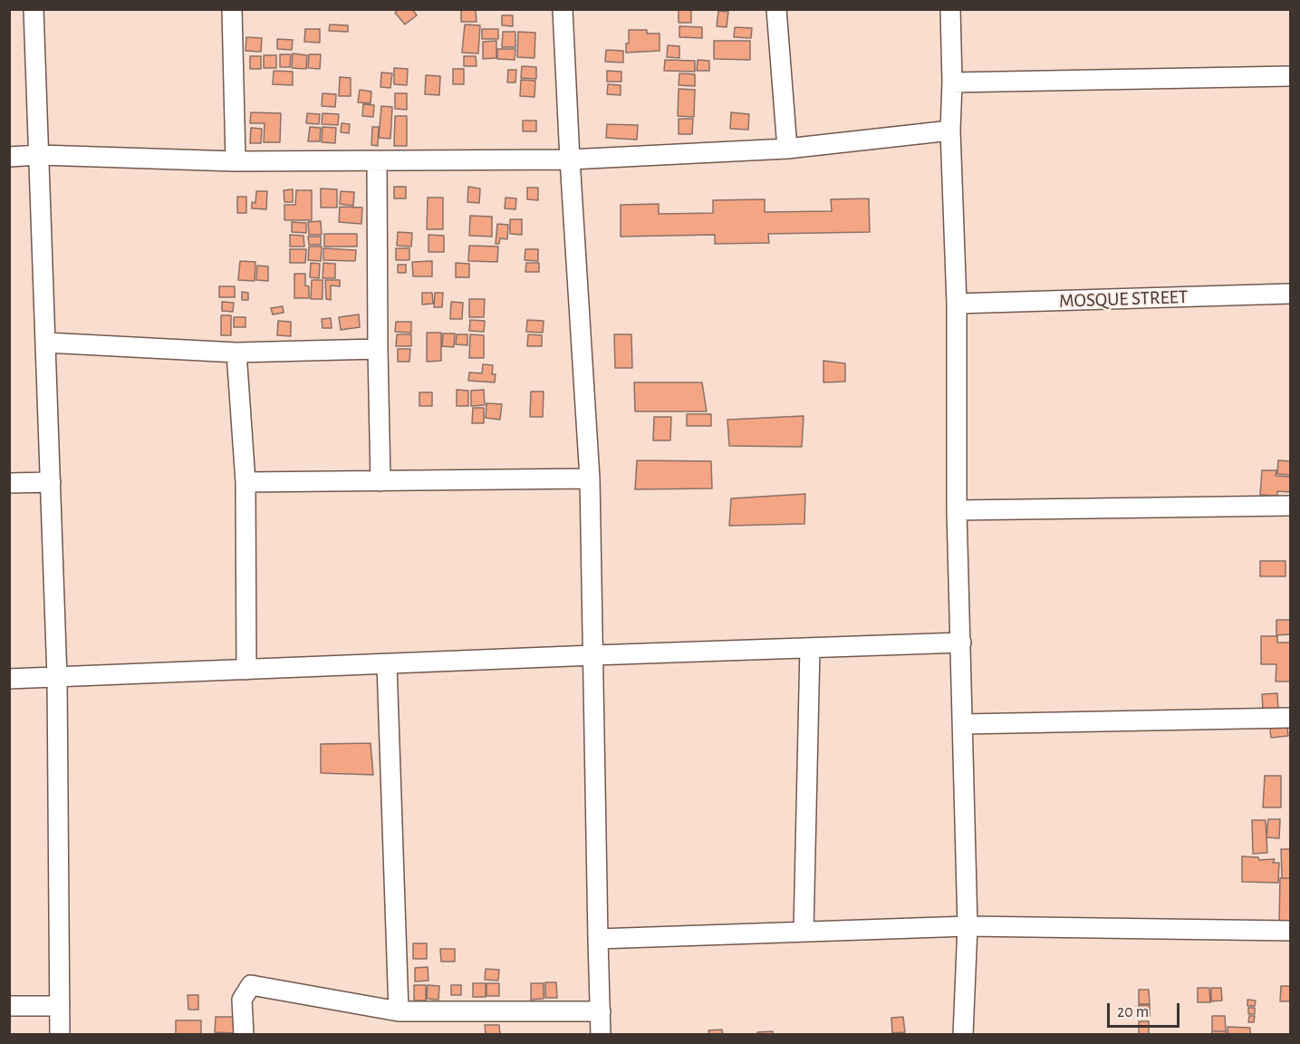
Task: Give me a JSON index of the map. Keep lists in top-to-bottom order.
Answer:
{
  "streets": {
    "street": ["MOSQUE STREET"]
  },
  "scale_bar": "20 m"
}
